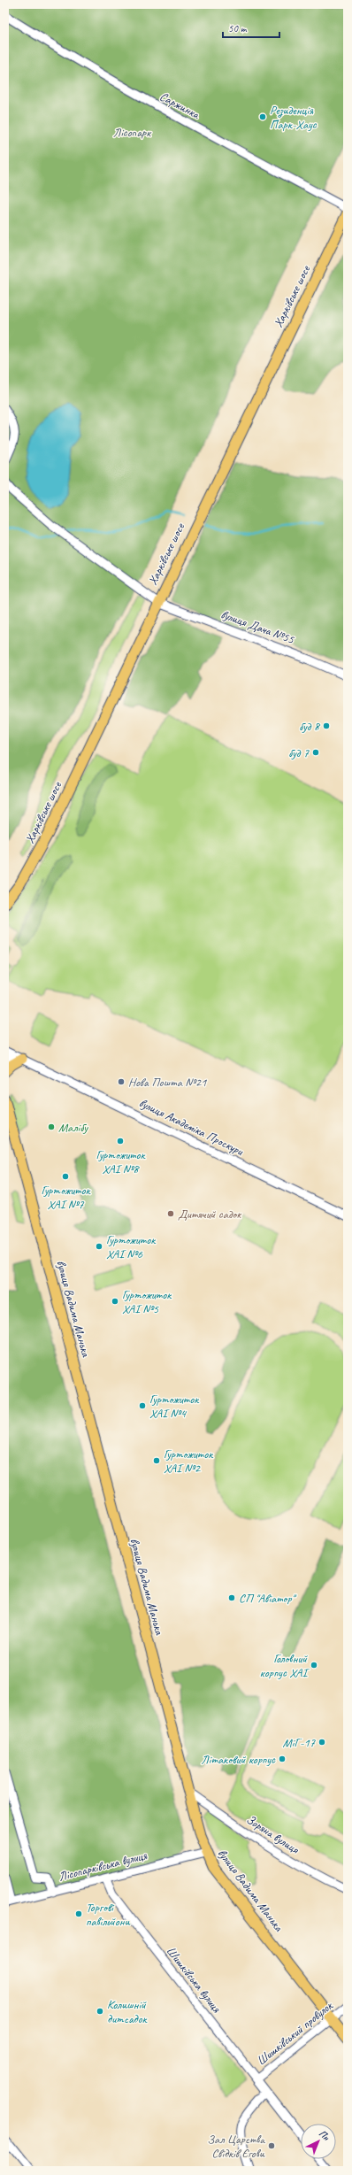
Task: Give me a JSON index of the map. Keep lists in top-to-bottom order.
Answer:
{
  "streets": {
    "main road": ["Харківське шосе", "вулиця Вадима Манька"],
    "street": [
      "Саржинка",
      "вулиця Дача №55",
      "вулиця Академіка Проскури",
      "Зоряна вулиця",
      "Лісопарківська вулиця",
      "Шишківська вулиця",
      "Шишківський провулок"
    ]
  },
  "crossings": [
    ["Харківське шосе", "вулиця Дача №55"],
    ["вулиця Вадима Манька", "Зоряна вулиця"],
    ["вулиця Вадима Манька", "Лісопарківська вулиця"],
    ["вулиця Вадима Манька", "Шишківський провулок"],
    ["Лісопарківська вулиця", "Шишківська вулиця"],
    ["Шишківська вулиця", "Шишківський провулок"]
  ],
  "parks": ["Лісопарк"],
  "places": [
    "Резиденція Парк-Хаус",
    "буд 8",
    "буд 7",
    "Нова Пошта №21",
    "Малібу",
    "Гуртожиток ХАІ №8",
    "Гуртожиток ХАІ №7",
    "Дитячий садок",
    "Гуртожиток ХАІ №6",
    "Гуртожиток ХАІ №5",
    "Гуртожиток ХАІ №4",
    "Гуртожиток ХАІ №2",
    "СП \"Авіатор\"",
    "Головний корпус ХАІ",
    "МіГ-17",
    "Літаковий корпус",
    "Торгові павільйони",
    "Колишній дитсадок",
    "Зал Царства Свідків Єгови"
  ],
  "scale_bar": "50 m",
  "north": "top right"
}
